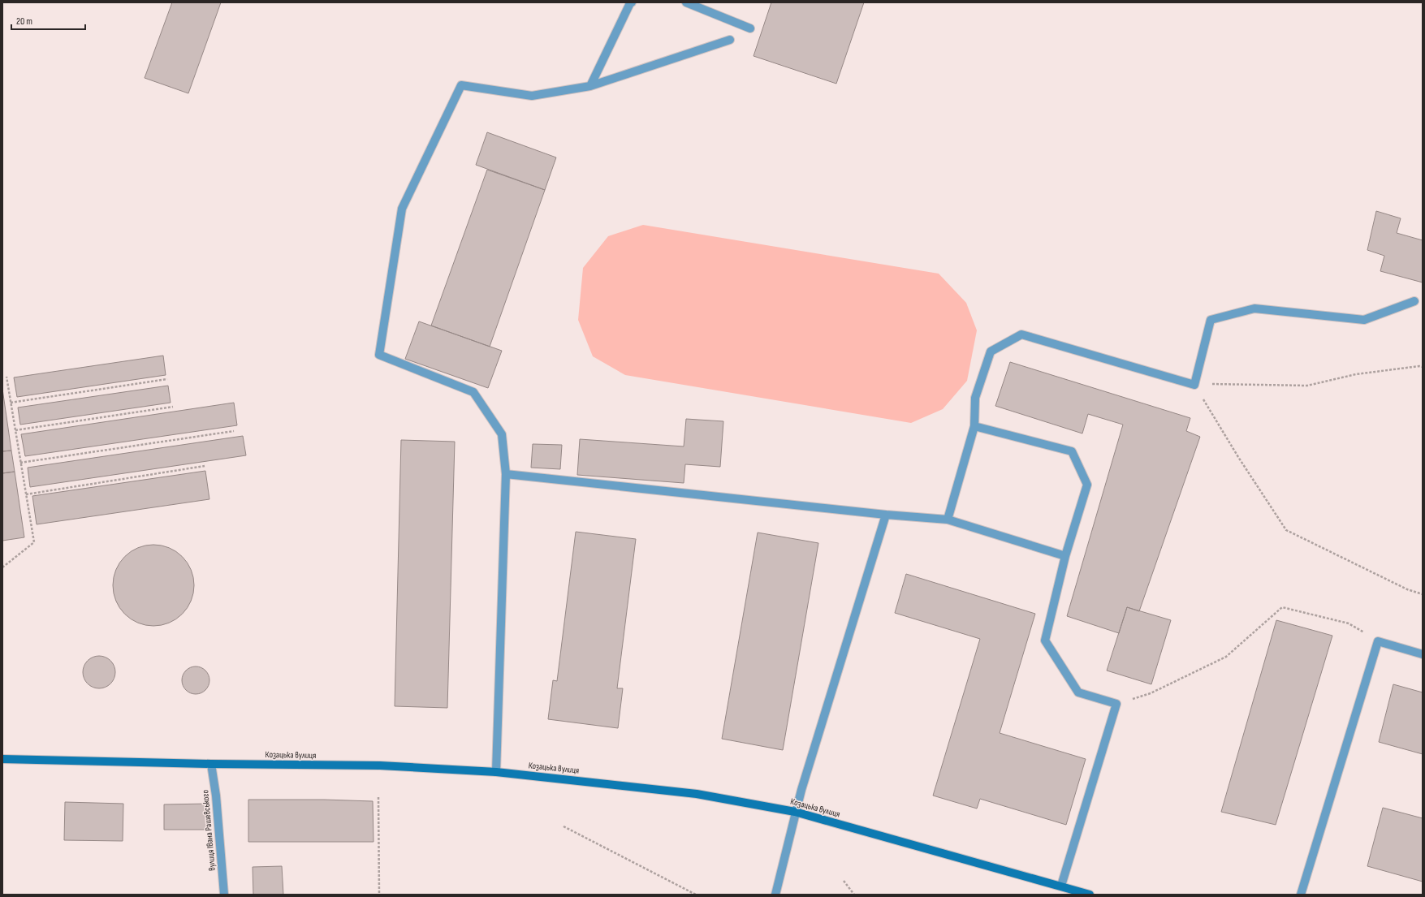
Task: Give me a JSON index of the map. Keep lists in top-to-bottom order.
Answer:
{
  "streets": {
    "main road": ["Козацька вулиця"],
    "street": ["вулиця Івана Рашевського"]
  },
  "crossings": [
    ["Козацька вулиця", "вулиця Івана Рашевського"]
  ],
  "scale_bar": "20 m"
}
